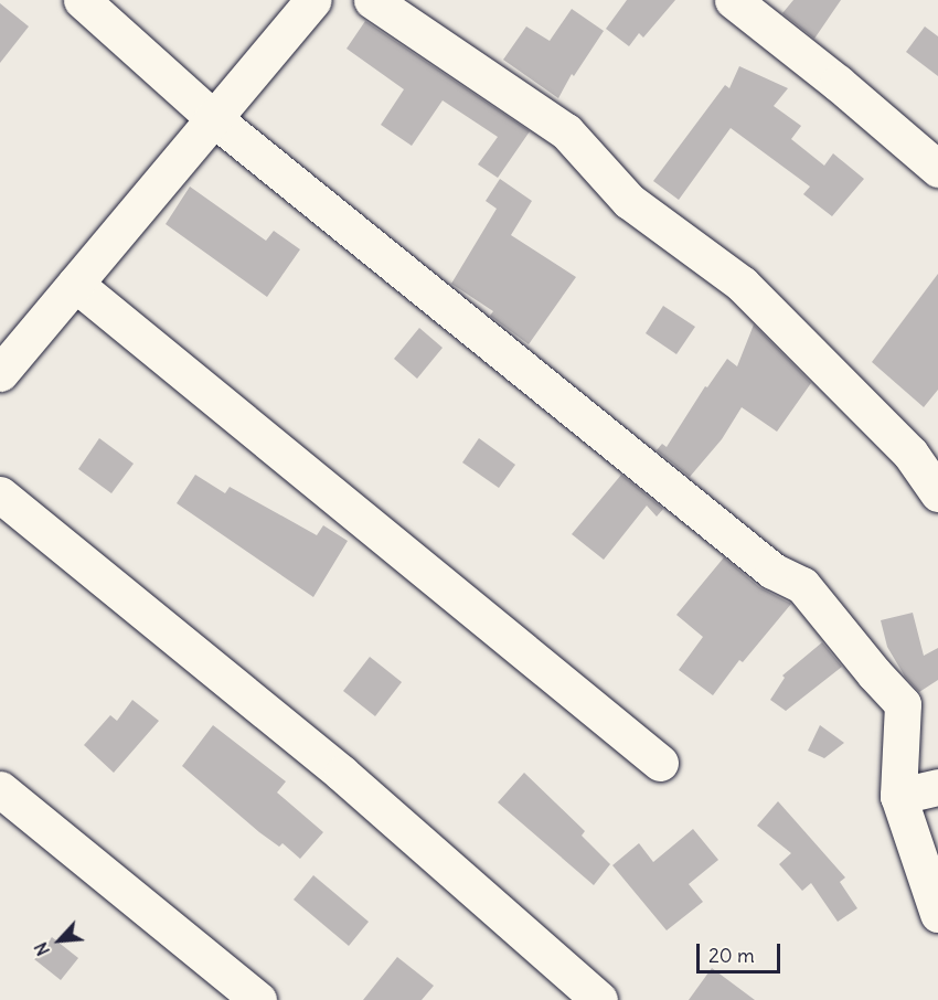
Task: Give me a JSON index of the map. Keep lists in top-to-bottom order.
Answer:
{
  "scale_bar": "20 m",
  "north": "bottom left"
}
